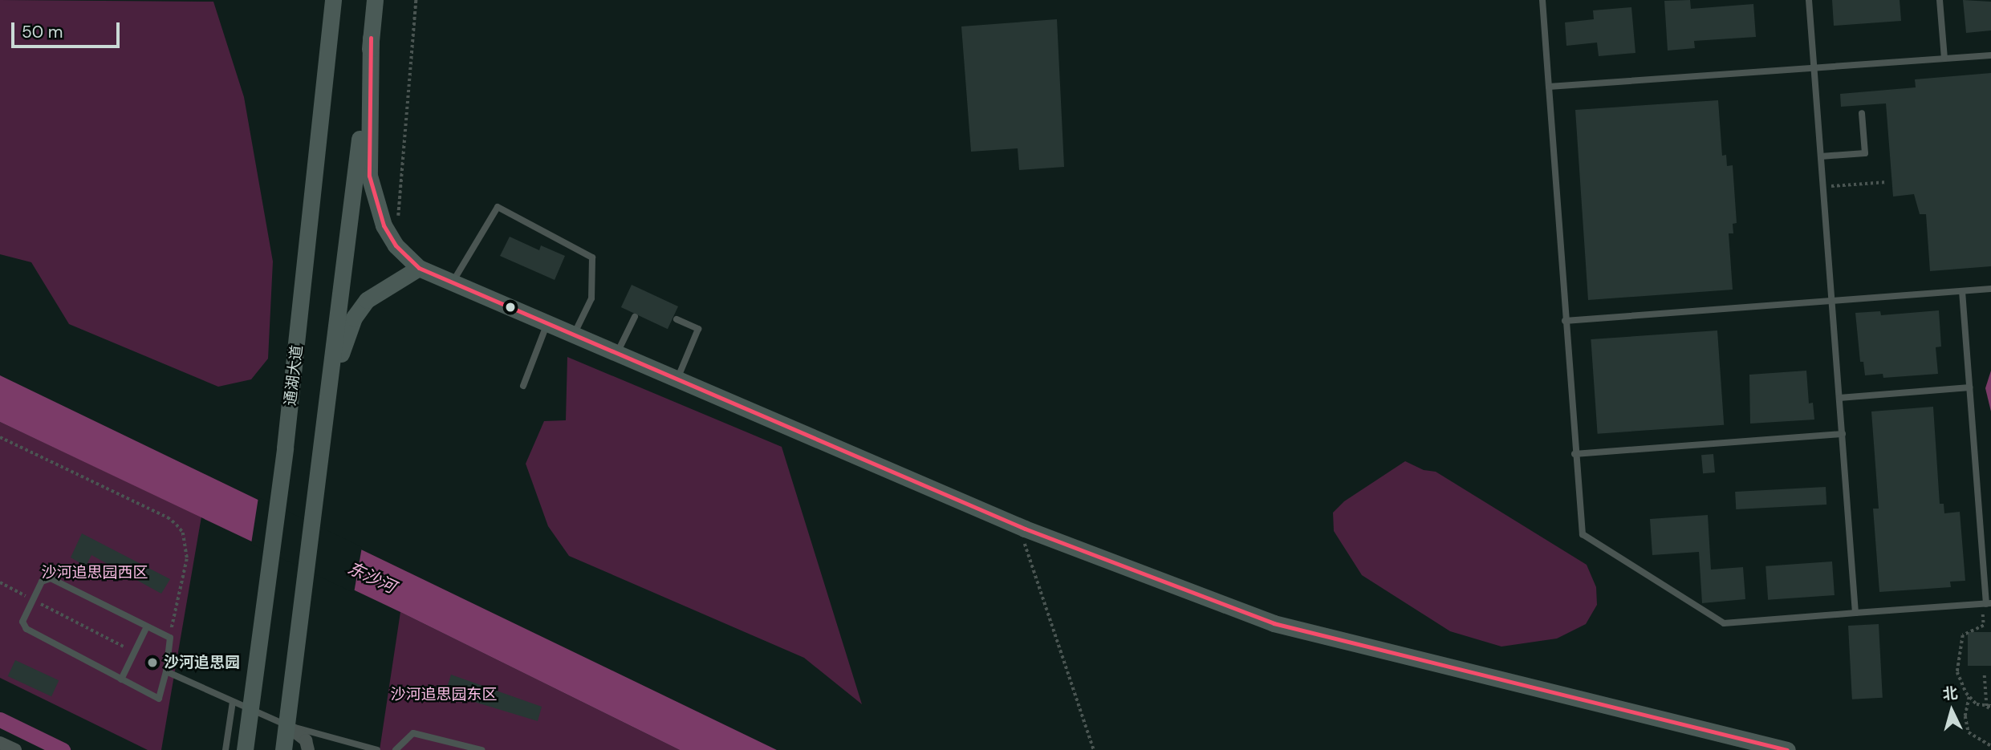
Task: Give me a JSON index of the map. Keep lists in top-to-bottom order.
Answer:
{
  "streets": {
    "street": ["通湖大道"]
  },
  "water": ["东沙河"],
  "parks": ["沙河追思园西区", "沙河追思园东区"],
  "places": ["沙河追思园"],
  "scale_bar": "50 m",
  "north": "top"
}
